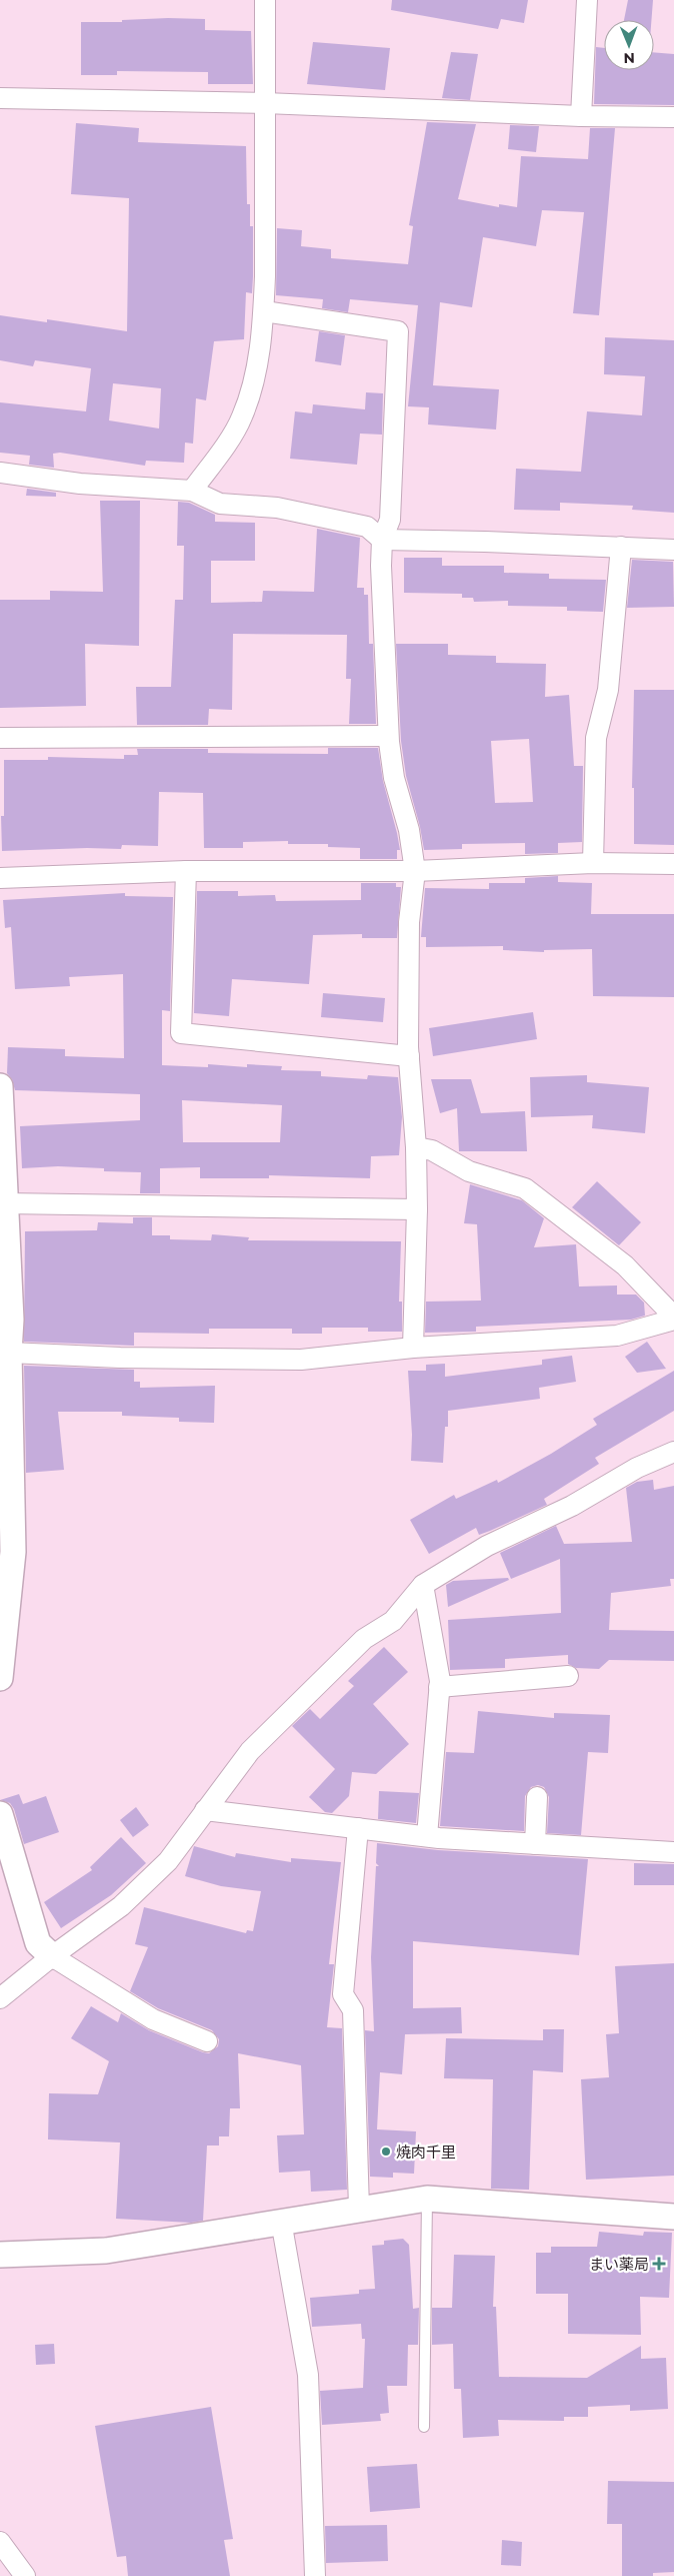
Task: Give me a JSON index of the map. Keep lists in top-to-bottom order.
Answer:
{
  "places": {
    "other": ["焼肉千里"],
    "health": ["まい薬局"]
  },
  "north": "bottom"
}
